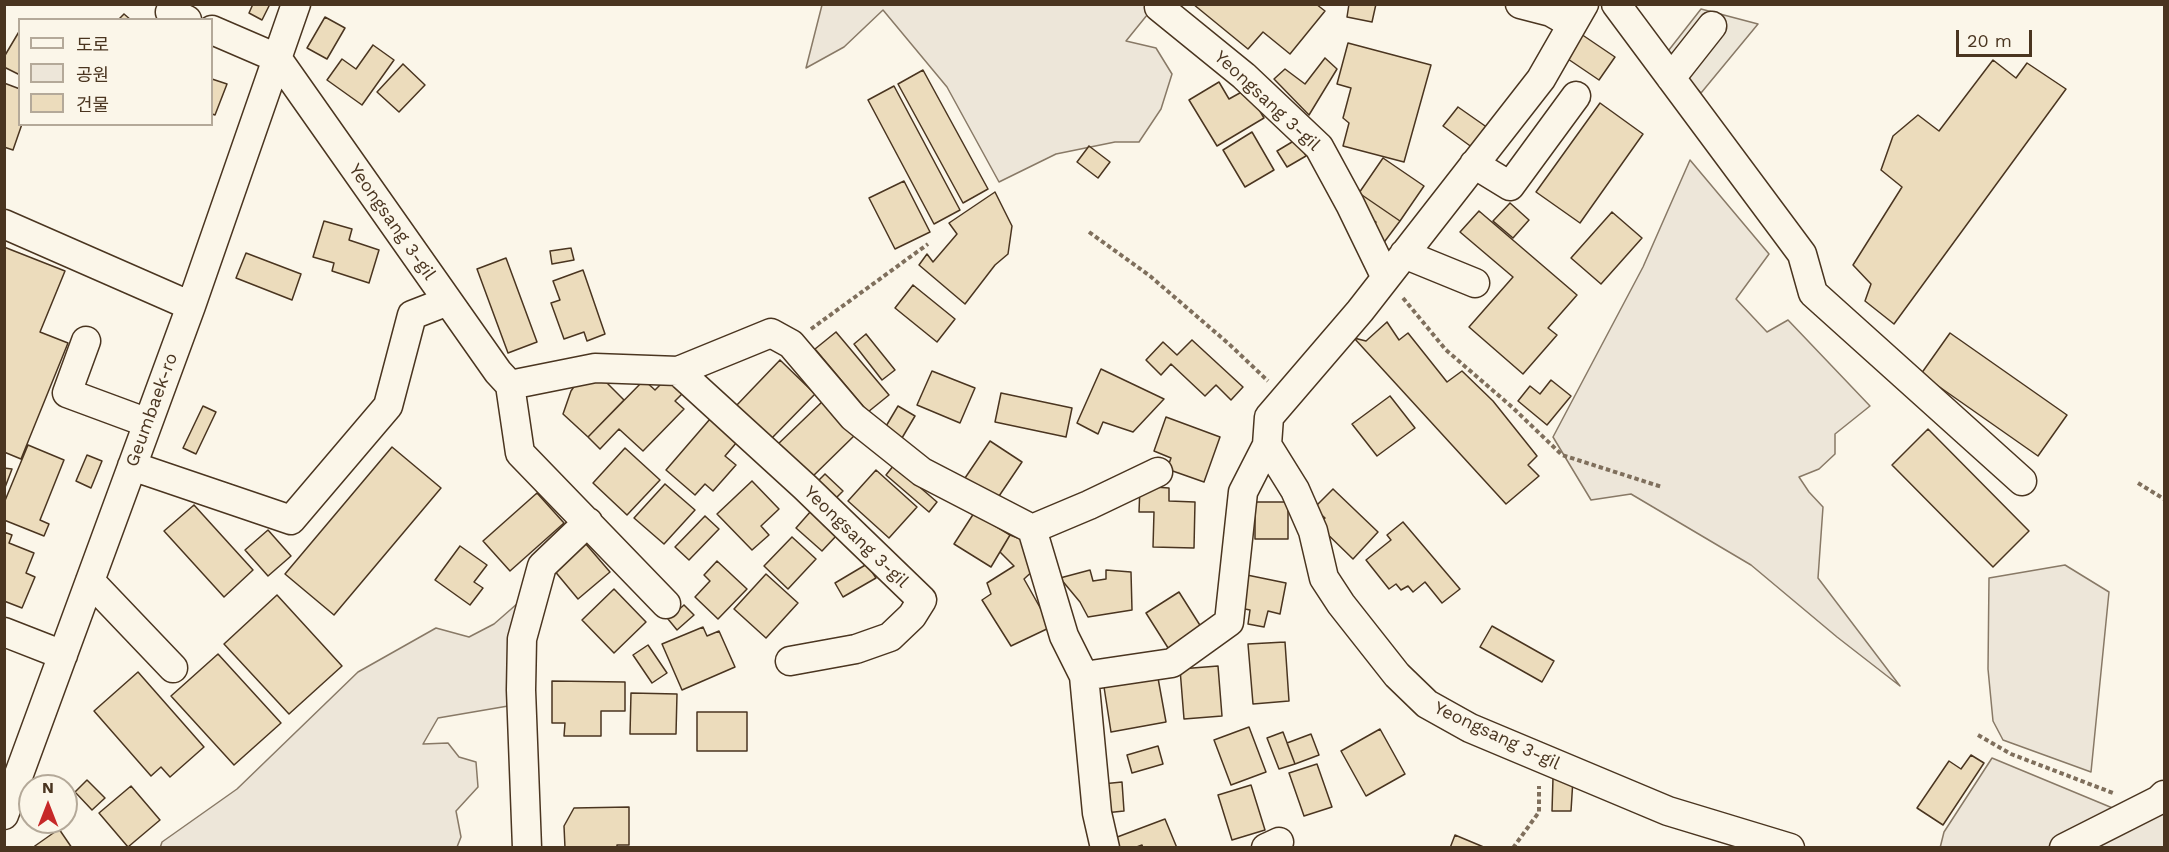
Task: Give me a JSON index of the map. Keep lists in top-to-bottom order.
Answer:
{
  "streets": {
    "street": ["Yeongsang 3-gil", "Geumbaek-ro"]
  },
  "crossings": [
    ["Yeongsang 3-gil", "Geumbaek-ro"]
  ],
  "legend": ["도로", "공원", "건물"],
  "scale_bar": "20 m",
  "north": "top"
}
